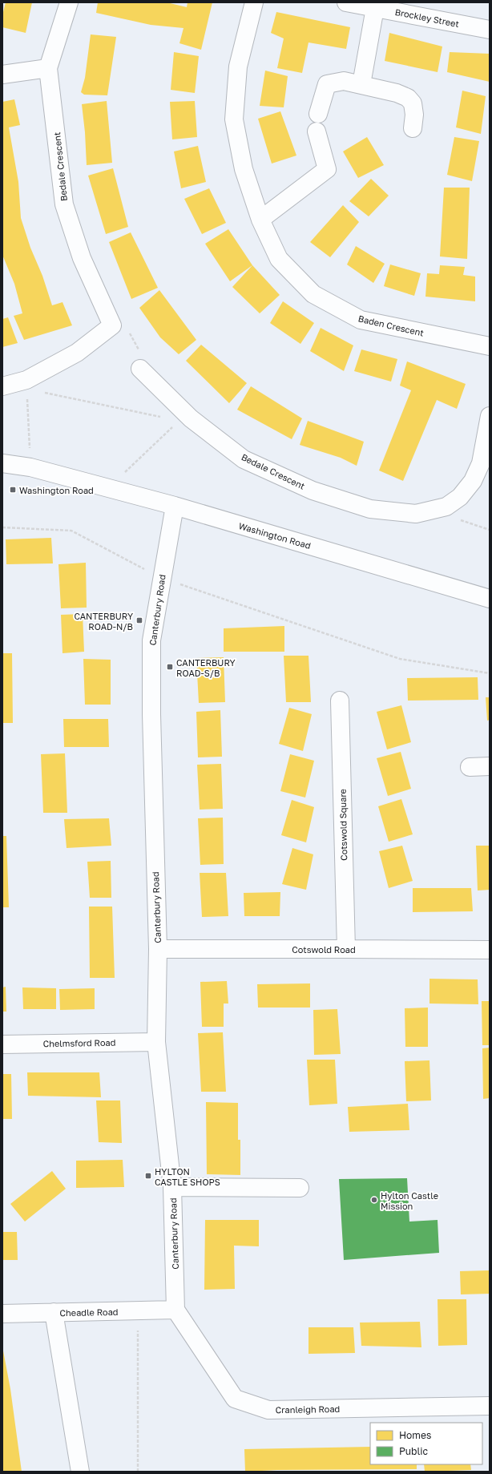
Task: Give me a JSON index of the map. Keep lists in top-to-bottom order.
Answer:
{
  "streets": {
    "street": [
      "Brockley Street",
      "Bedale Crescent",
      "Baden Crescent",
      "Washington Road",
      "Canterbury Road",
      "Cotswold Square",
      "Cotswold Road",
      "Chelmsford Road",
      "Cheadle Road",
      "Cranleigh Road"
    ]
  },
  "crossings": [
    ["Washington Road", "Canterbury Road"],
    ["Canterbury Road", "Cotswold Road"],
    ["Canterbury Road", "Chelmsford Road"],
    ["Canterbury Road", "Cheadle Road"],
    ["Canterbury Road", "Cranleigh Road"],
    ["Cotswold Square", "Cotswold Road"],
    ["Cheadle Road", "Cranleigh Road"]
  ],
  "places": {
    "transit": [
      "Washington Road",
      "CANTERBURY ROAD-N/B",
      "CANTERBURY ROAD-S/B",
      "HYLTON CASTLE SHOPS"
    ],
    "other": ["Hylton Castle Mission"]
  },
  "legend": ["Homes", "Public"]
}
